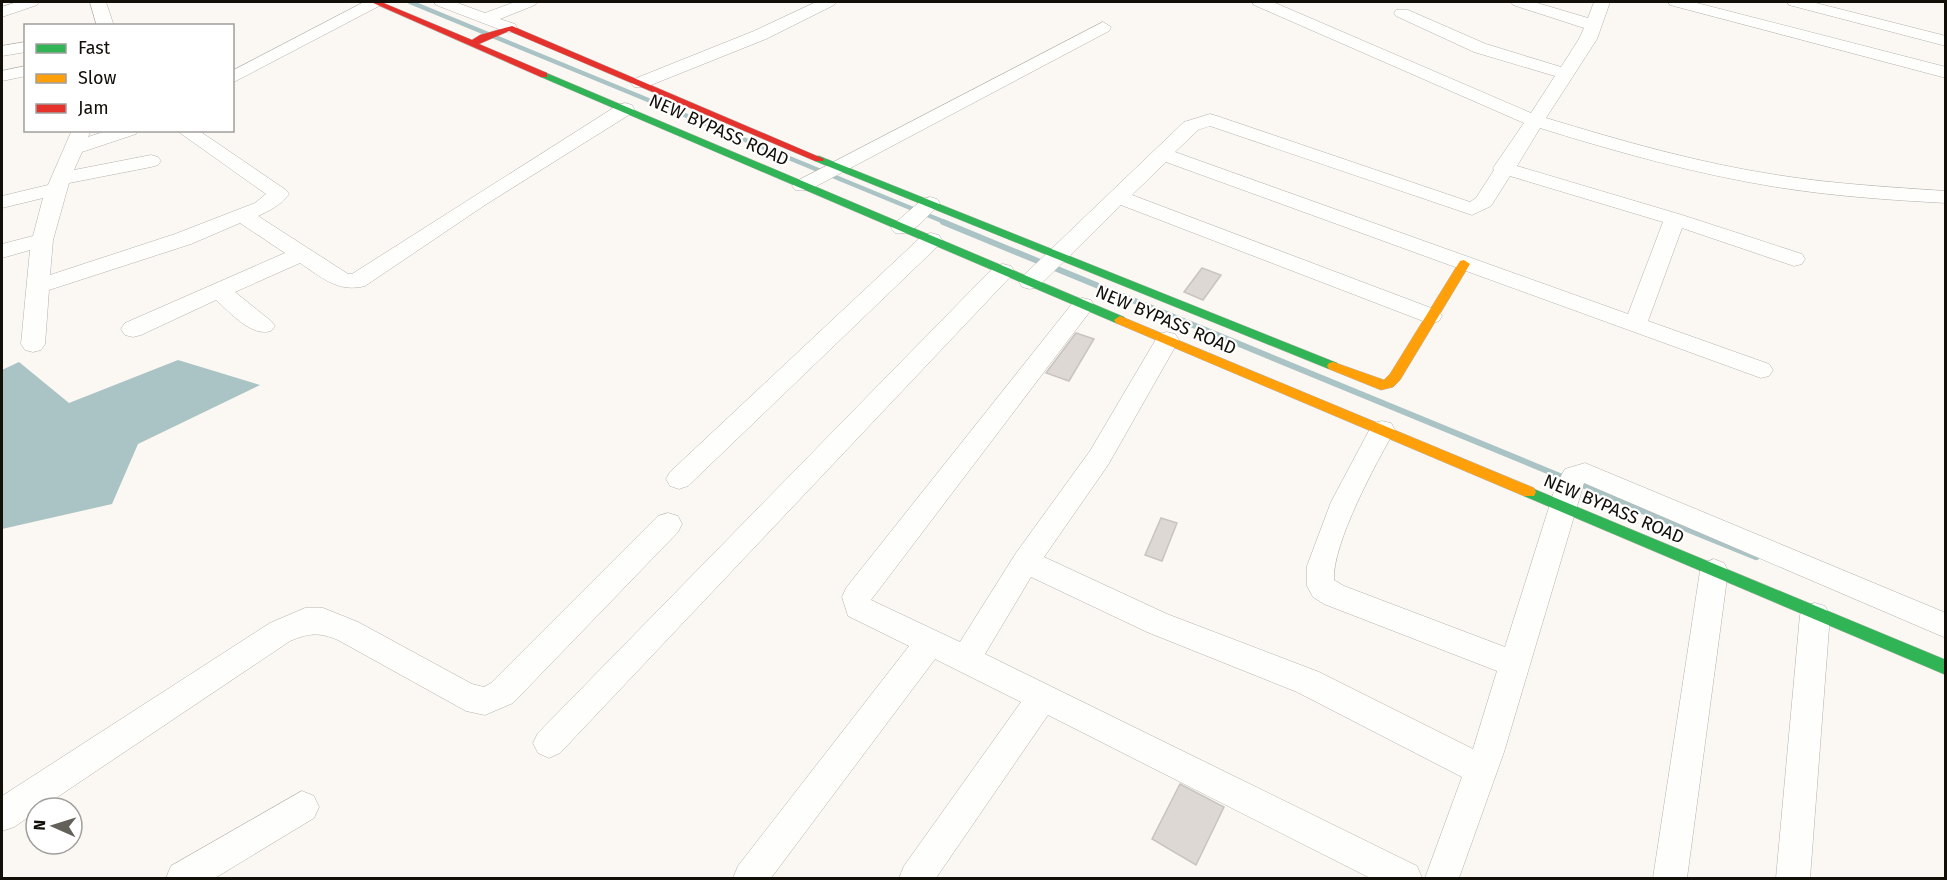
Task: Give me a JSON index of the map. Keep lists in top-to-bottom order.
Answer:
{
  "streets": {
    "main road": ["NEW BYPASS ROAD"]
  },
  "legend": ["Fast", "Slow", "Jam"],
  "north": "left"
}
